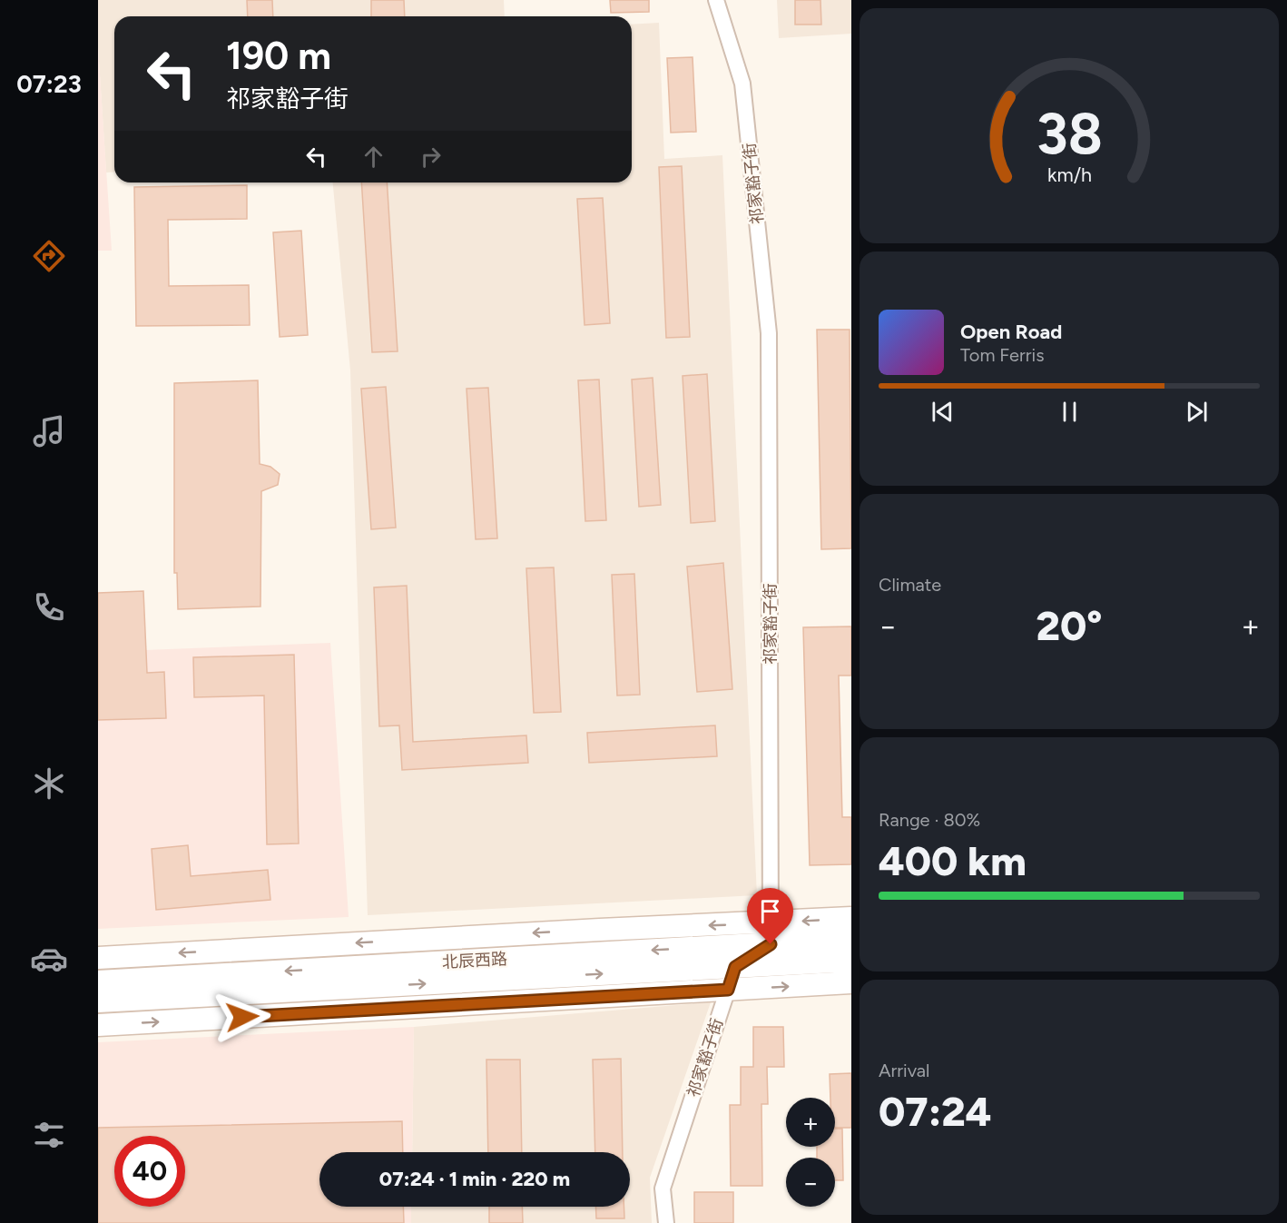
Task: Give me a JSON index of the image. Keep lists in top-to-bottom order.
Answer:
{
  "streets": {
    "main road": ["北辰西路"],
    "street": ["祁家豁子街"]
  },
  "crossings": [
    ["祁家豁子街", "北辰西路"]
  ],
  "page": {
    "tabs": "07:23",
    "turn": ["190 m", "祁家豁子街"],
    "song": ["Open Road", "Tom Ferris"],
    "tile": [
      "Climate",
      ["Range · 80%", "400 km"],
      ["Arrival", "07:24"]
    ],
    "heat": ["−", "20°", "+"],
    "map_buttons": ["+", "−"],
    "limit": "40",
    "trip": "07:24 · 1 min · 220 m",
    "gauge": ["38", "km/h"]
  }
}
